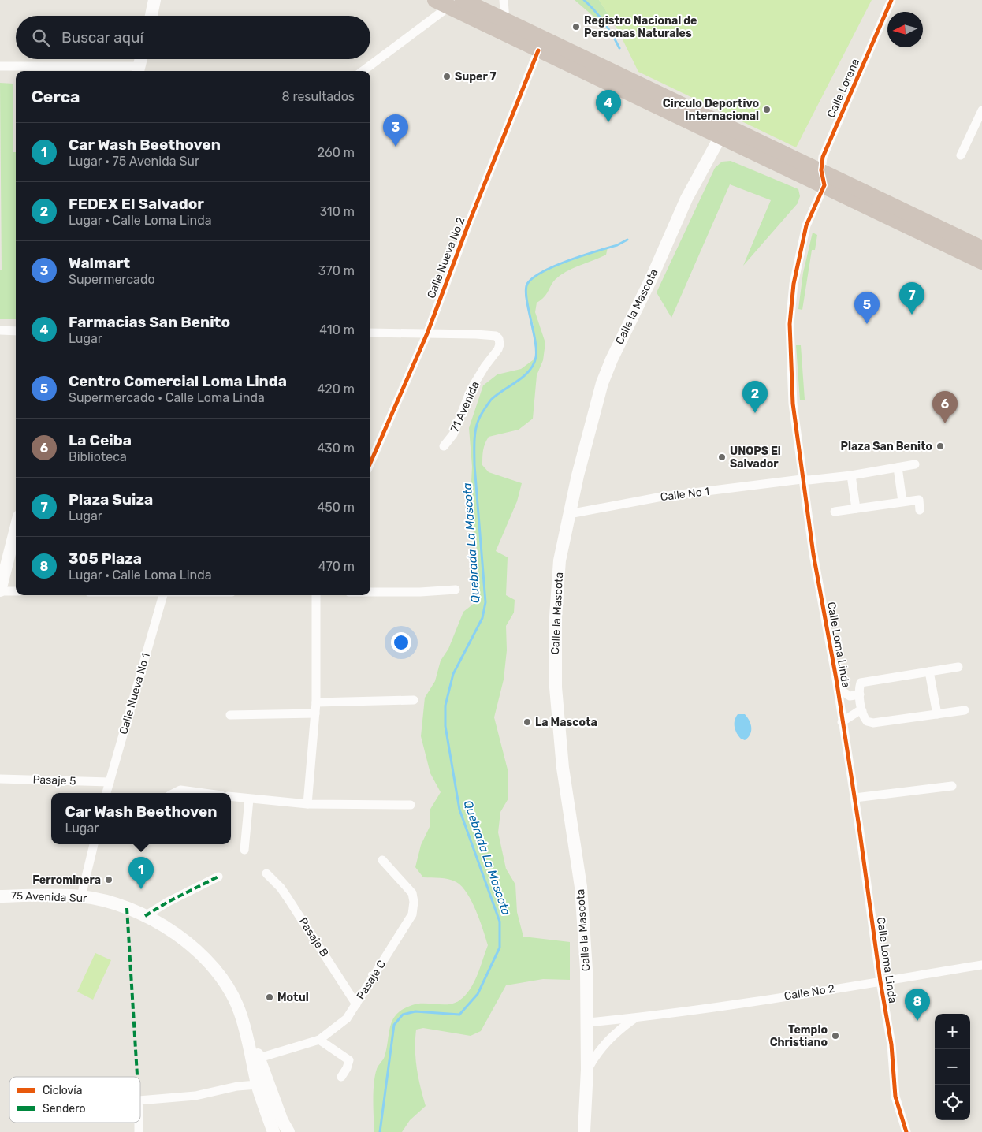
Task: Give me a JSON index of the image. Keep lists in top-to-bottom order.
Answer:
{
  "streets": {
    "main road": ["Calle la Mascota", "75 Avenida Sur"],
    "street": [
      "Calle Lorena",
      "Calle Nueva No 2",
      "71 Avenida",
      "Calle No 1",
      "Calle Loma Linda",
      "Calle Nueva No 1",
      "Pasaje 5",
      "Pasaje B",
      "Pasaje C",
      "Calle No 2"
    ]
  },
  "crossings": [
    ["Calle Lorena", "Calle Loma Linda"],
    ["Calle Nueva No 2", "71 Avenida"],
    ["Calle la Mascota", "Calle No 1"],
    ["Calle la Mascota", "Calle No 2"],
    ["Calle No 1", "Calle Loma Linda"],
    ["Calle Loma Linda", "Calle No 2"],
    ["Calle Nueva No 1", "Pasaje 5"],
    ["75 Avenida Sur", "Pasaje C"],
    ["Pasaje B", "Pasaje C"]
  ],
  "water": ["Quebrada La Mascota"],
  "places": [
    "Registro Nacional de Personas Naturales",
    "Super 7",
    "Circulo Deportivo Internacional",
    "Plaza San Benito",
    "UNOPS El Salvador",
    "La Mascota",
    "Ferrominera",
    "Motul",
    "Templo Christiano"
  ],
  "legend": ["Ciclovía", "Sendero"],
  "north": "left",
  "page": {
    "search": "Buscar aquí",
    "heading": ["Cerca", "8 resultados"],
    "pins": [
      "4",
      "3",
      "7",
      "5",
      "2",
      "6",
      "1",
      "8"
    ],
    "list": [
      {
        "mark": "1",
        "name": "Car Wash Beethoven",
        "note": "Lugar · 75 Avenida Sur",
        "value": "260 m"
      },
      {
        "mark": "2",
        "name": "FEDEX El Salvador",
        "note": "Lugar · Calle Loma Linda",
        "value": "310 m"
      },
      {
        "mark": "3",
        "name": "Walmart",
        "note": "Supermercado",
        "value": "370 m"
      },
      {
        "mark": "4",
        "name": "Farmacias San Benito",
        "note": "Lugar",
        "value": "410 m"
      },
      {
        "mark": "5",
        "name": "Centro Comercial Loma Linda",
        "note": "Supermercado · Calle Loma Linda",
        "value": "420 m"
      },
      {
        "mark": "6",
        "name": "La Ceiba",
        "note": "Biblioteca",
        "value": "430 m"
      },
      {
        "mark": "7",
        "name": "Plaza Suiza",
        "note": "Lugar",
        "value": "450 m"
      },
      {
        "mark": "8",
        "name": "305 Plaza",
        "note": "Lugar · Calle Loma Linda",
        "value": "470 m"
      }
    ],
    "popup": ["Car Wash Beethoven", "Lugar"],
    "map_buttons": ["+", "−"]
  }
}
